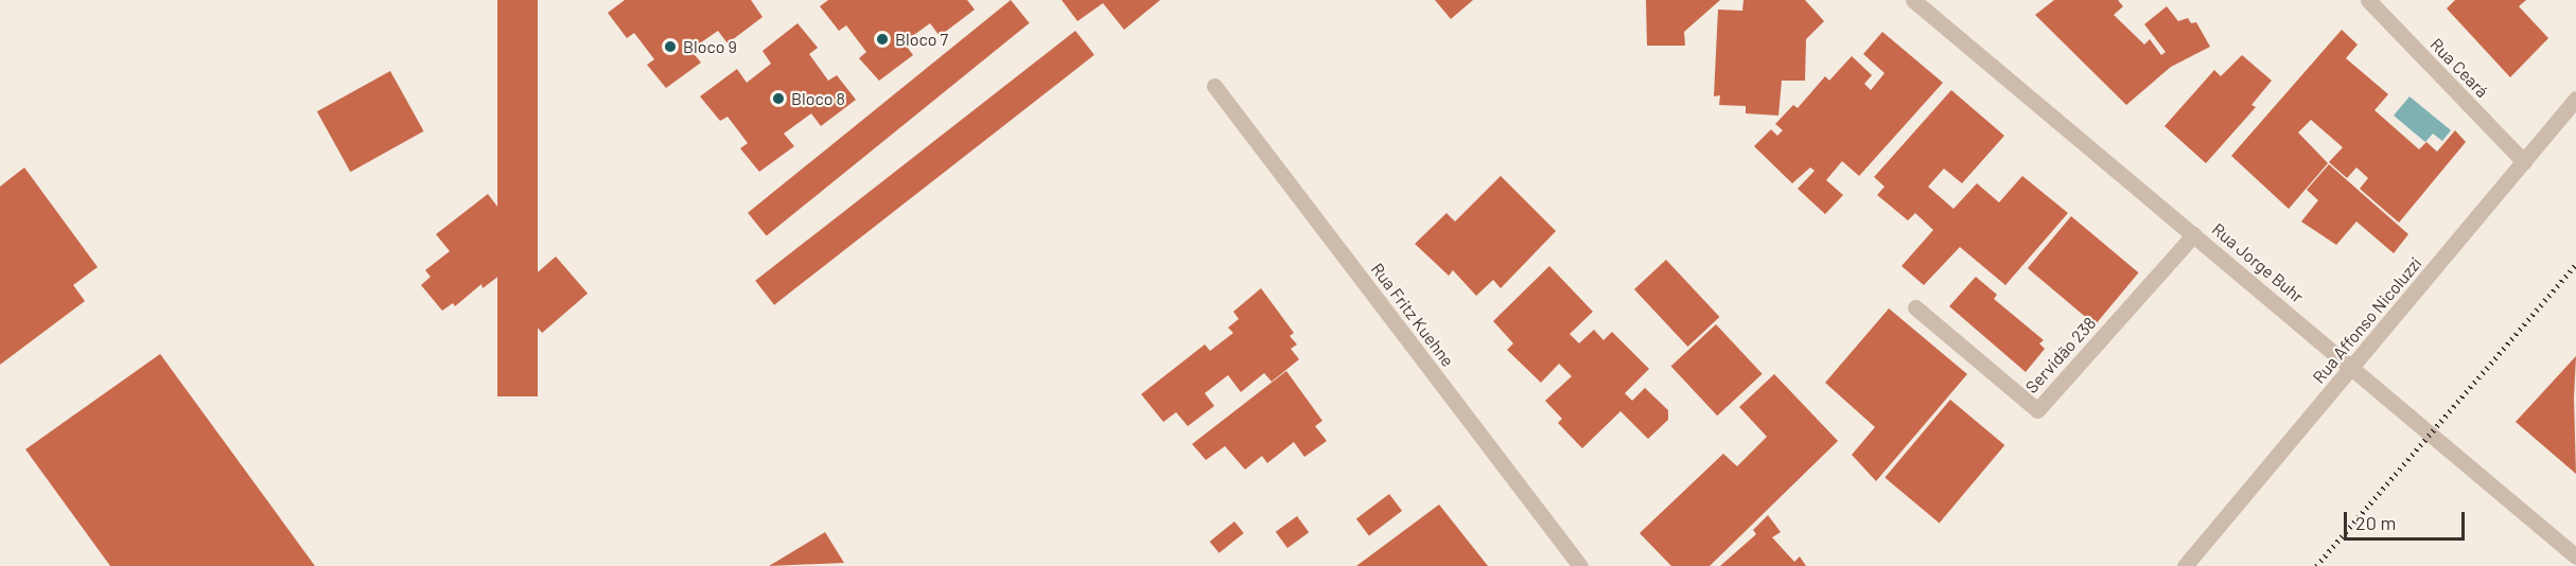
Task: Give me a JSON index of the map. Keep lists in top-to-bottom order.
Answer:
{
  "streets": {
    "street": [
      "Rua Ceará",
      "Rua Jorge Buhr",
      "Rua Fritz Kuehne",
      "Rua Affonso Nicoluzzi",
      "Servidão 238"
    ]
  },
  "crossings": [
    ["Rua Ceará", "Rua Affonso Nicoluzzi"],
    ["Rua Jorge Buhr", "Rua Affonso Nicoluzzi"],
    ["Rua Jorge Buhr", "Servidão 238"]
  ],
  "places": ["Bloco 7", "Bloco 9", "Bloco 8"],
  "scale_bar": "20 m"
}
